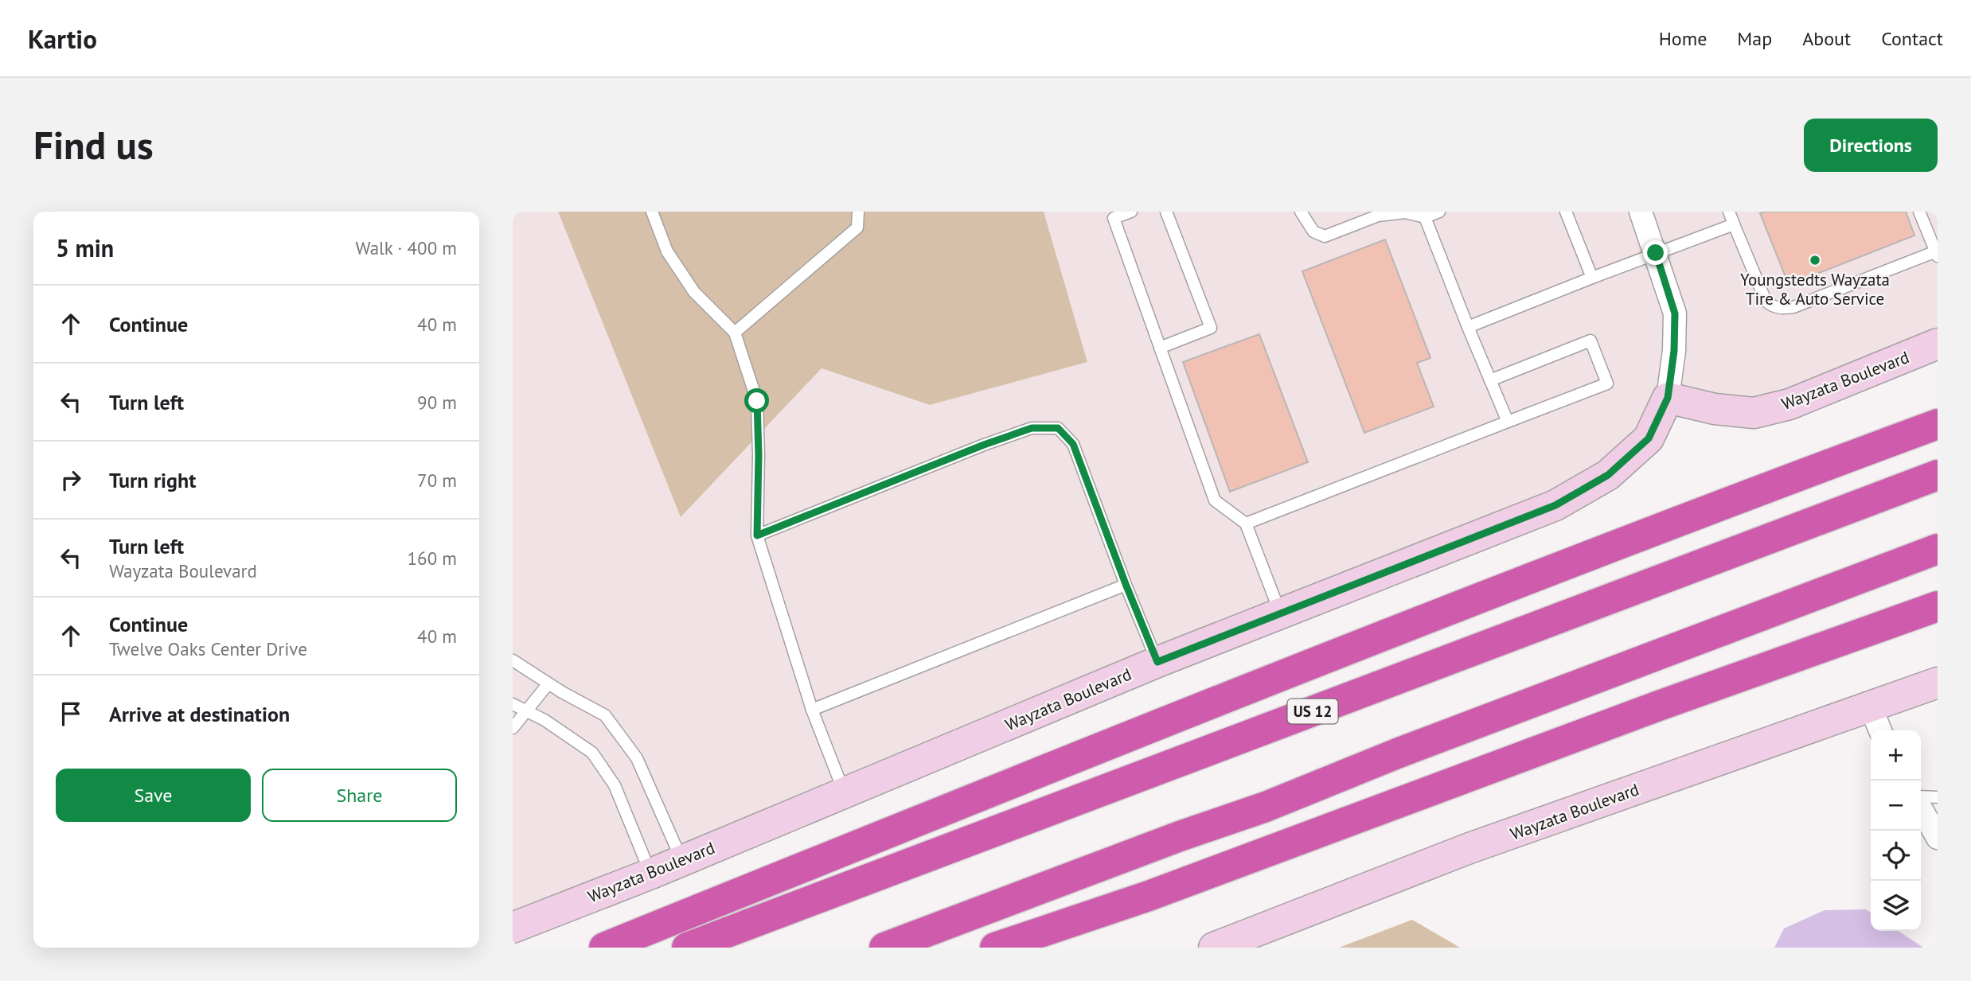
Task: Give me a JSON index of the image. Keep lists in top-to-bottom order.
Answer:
{
  "streets": {
    "highway": ["US 12"],
    "street": ["Wayzata Boulevard"]
  },
  "places": ["Youngstedts Wayzata Tire & Auto Service"],
  "page": {
    "header": "Kartio",
    "nav": [
      "Home",
      "Map",
      "About",
      "Contact"
    ],
    "buttons": [
      "Directions",
      ["Save", "Share"]
    ],
    "title": "Find us",
    "heading": ["5 min", "Walk · 400 m"],
    "list": [
      ["Continue", "40 m"],
      ["Turn left", "90 m"],
      ["Turn right", "70 m"],
      ["Turn left", "Wayzata Boulevard", "160 m"],
      ["Continue", "Twelve Oaks Center Drive", "40 m"],
      "Arrive at destination"
    ],
    "map_buttons": ["+", "−"]
  }
}
